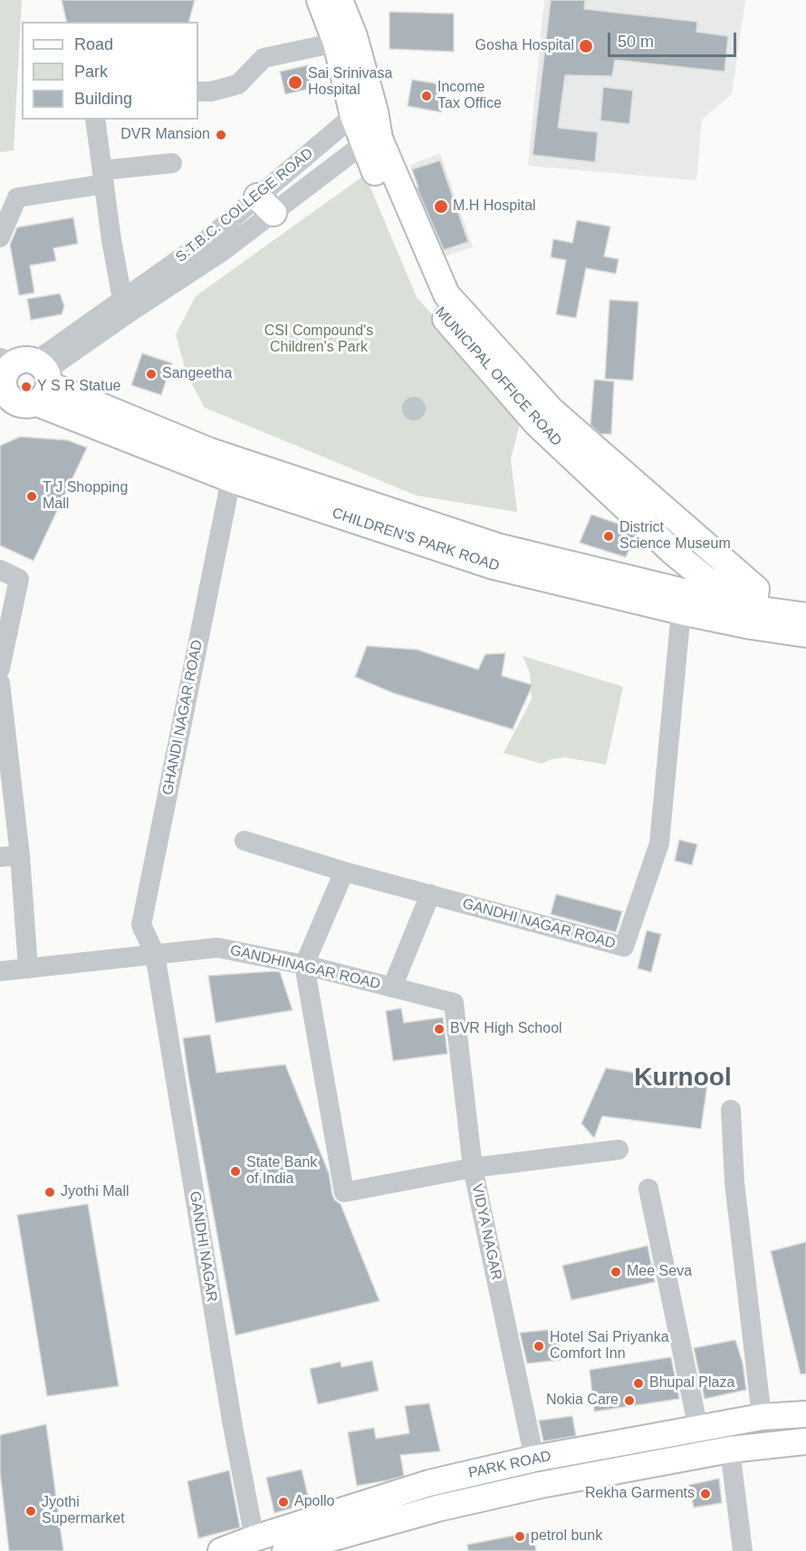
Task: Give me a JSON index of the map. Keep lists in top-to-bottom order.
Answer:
{
  "streets": {
    "main road": ["MUNICIPAL OFFICE ROAD", "CHILDREN'S PARK ROAD", "PARK ROAD"],
    "street": [
      "S.T.B.C. COLLEGE ROAD",
      "GHANDI NAGAR ROAD",
      "GANDHI NAGAR ROAD",
      "GANDHINAGAR ROAD",
      "VIDYA NAGAR",
      "GANDHI NAGAR"
    ]
  },
  "crossings": [
    ["S.T.B.C. COLLEGE ROAD", "MUNICIPAL OFFICE ROAD"],
    ["S.T.B.C. COLLEGE ROAD", "CHILDREN'S PARK ROAD"],
    ["MUNICIPAL OFFICE ROAD", "CHILDREN'S PARK ROAD"],
    ["CHILDREN'S PARK ROAD", "GHANDI NAGAR ROAD"],
    ["CHILDREN'S PARK ROAD", "GANDHI NAGAR ROAD"],
    ["GHANDI NAGAR ROAD", "GANDHINAGAR ROAD"],
    ["GHANDI NAGAR ROAD", "GANDHI NAGAR"],
    ["GANDHINAGAR ROAD", "VIDYA NAGAR"],
    ["GANDHINAGAR ROAD", "GANDHI NAGAR"],
    ["VIDYA NAGAR", "PARK ROAD"],
    ["GANDHI NAGAR", "PARK ROAD"]
  ],
  "districts": ["Kurnool"],
  "parks": ["CSI Compound's Children's Park"],
  "places": [
    "Gosha Hospital",
    "Sai Srinivasa Hospital",
    "Income Tax Office",
    "DVR Mansion",
    "M.H Hospital",
    "Sangeetha",
    "Y S R Statue",
    "T J Shopping Mall",
    "District Science Museum",
    "BVR High School",
    "State Bank of India",
    "Jyothi Mall",
    "Mee Seva",
    "Hotel Sai Priyanka Comfort Inn",
    "Bhupal Plaza",
    "Nokia Care",
    "Rekha Garments",
    "Apollo",
    "Jyothi Supermarket",
    "petrol bunk"
  ],
  "legend": ["Road", "Park", "Building"],
  "scale_bar": "50 m"
}
